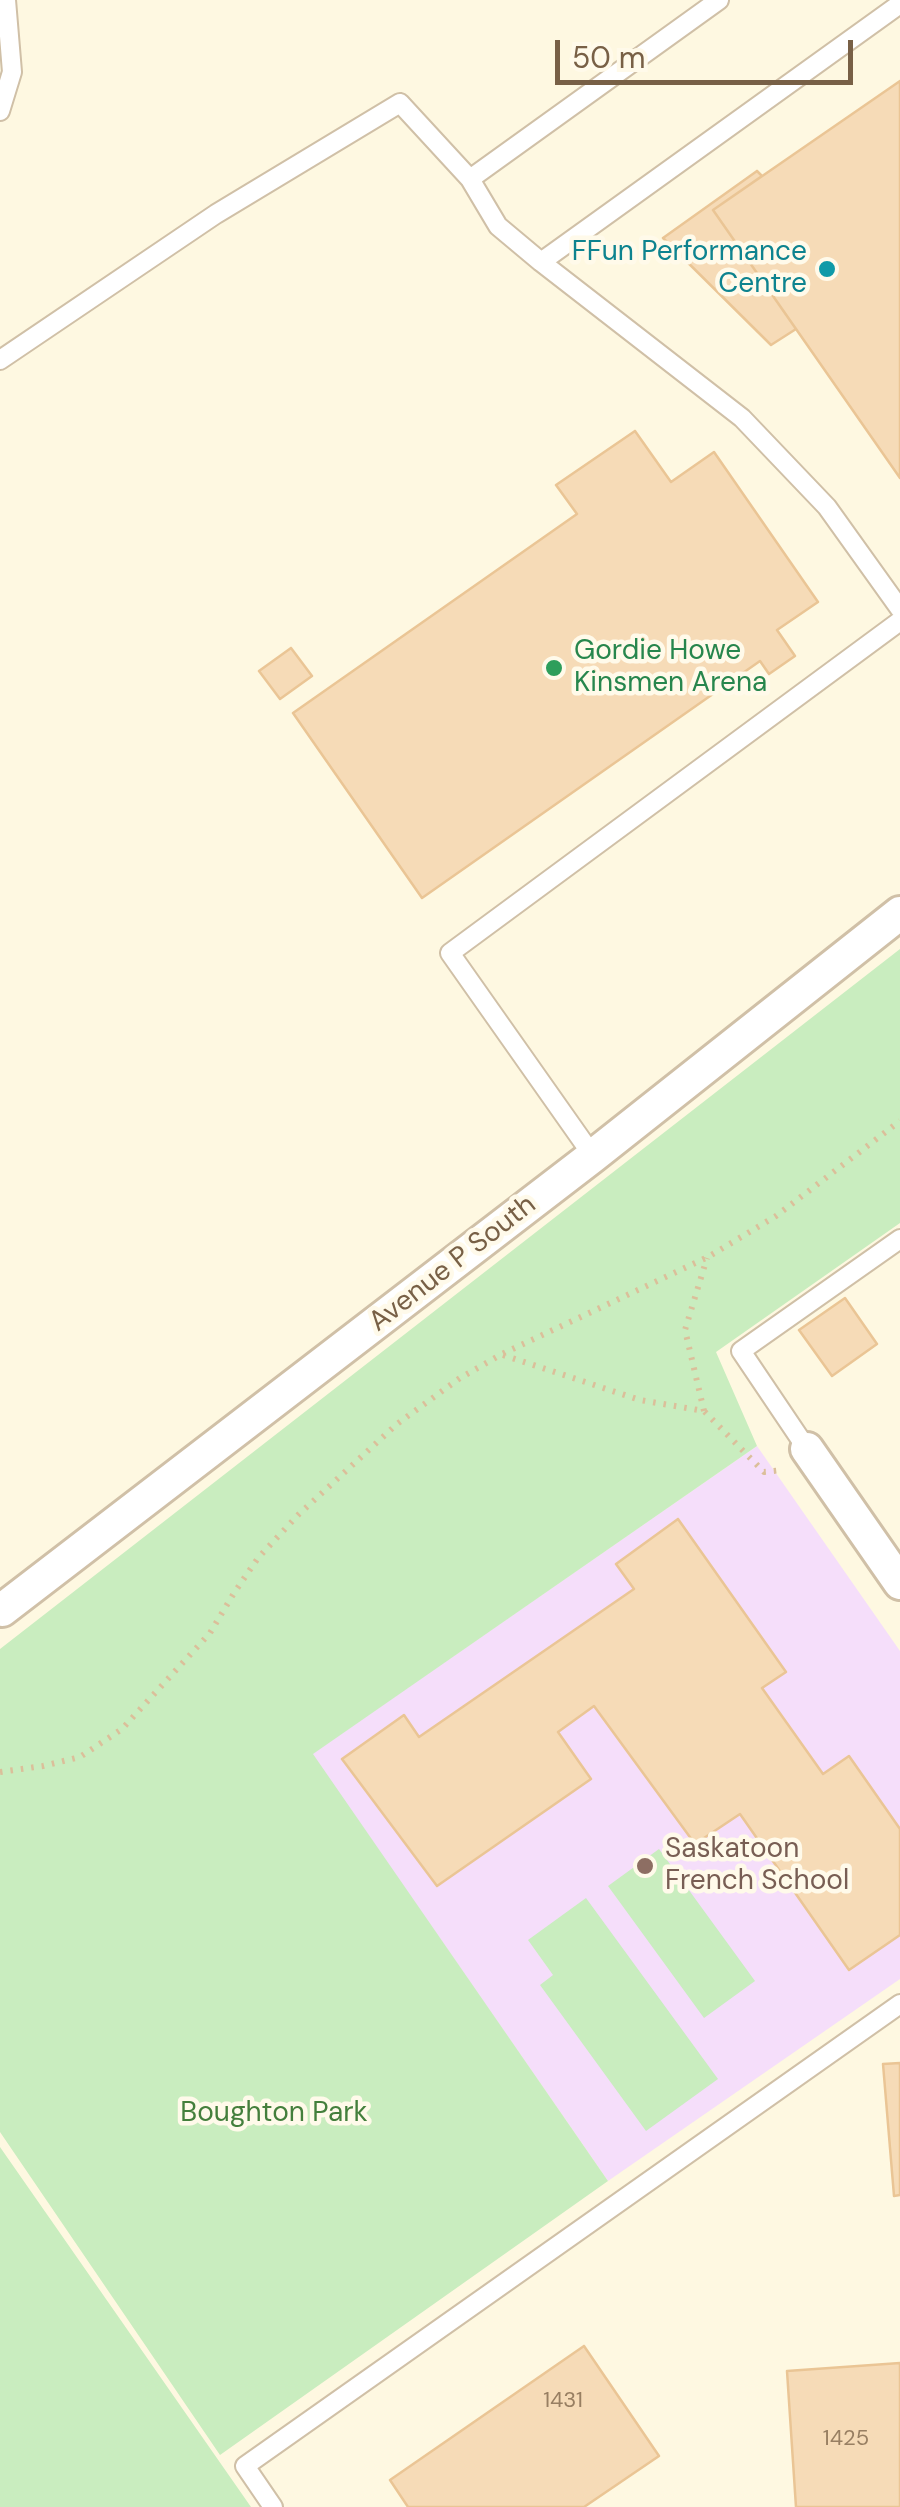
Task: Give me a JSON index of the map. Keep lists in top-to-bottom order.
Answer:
{
  "streets": {
    "street": ["Avenue P South"]
  },
  "parks": ["Boughton Park"],
  "places": ["FFun Performance Centre", "Gordie Howe Kinsmen Arena", "Saskatoon French School"],
  "house_numbers": ["1431", "1425"],
  "scale_bar": "50 m"
}
